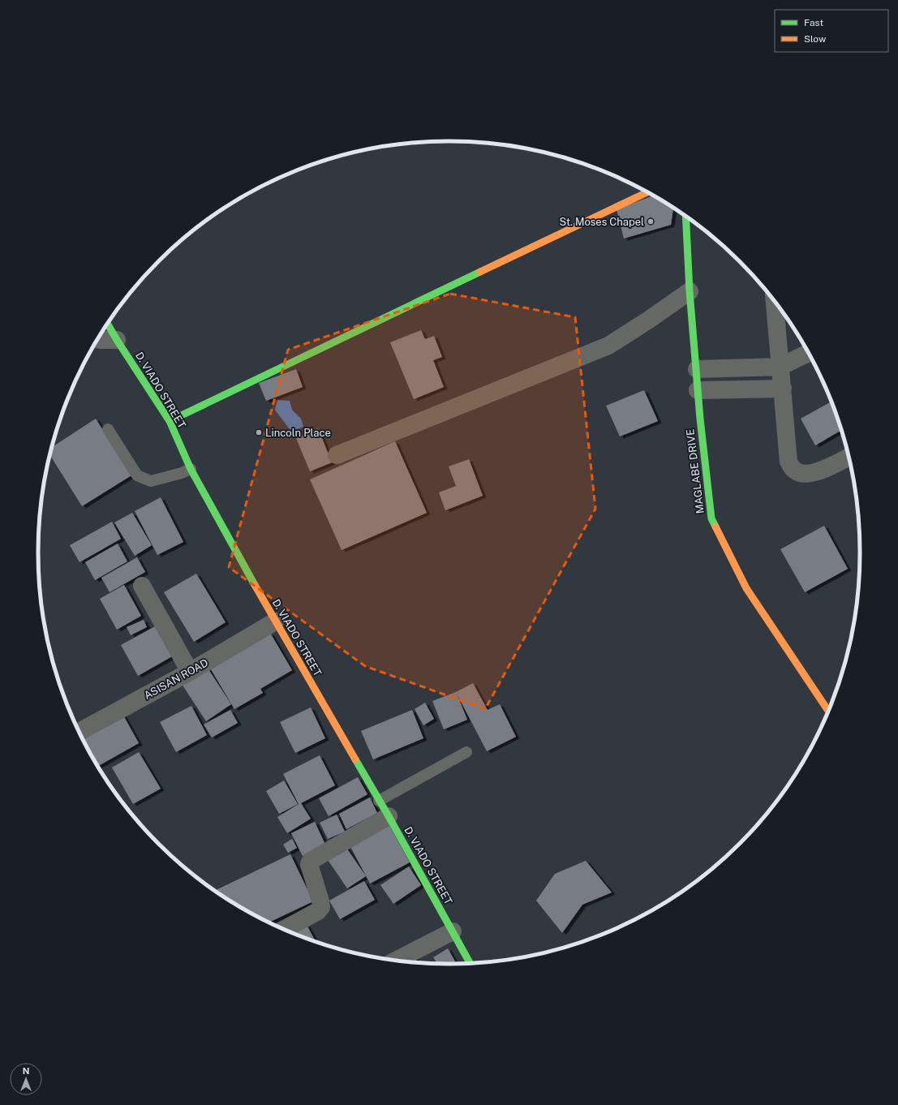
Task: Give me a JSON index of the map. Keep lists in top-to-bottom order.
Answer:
{
  "streets": {
    "street": ["D. VIADO STREET", "MAGLABE DRIVE", "ASISAN ROAD"]
  },
  "crossings": [
    ["D. VIADO STREET", "ASISAN ROAD"]
  ],
  "places": ["St. Moses Chapel", "Lincoln Place"],
  "legend": ["Fast", "Slow"],
  "north": "top"
}
